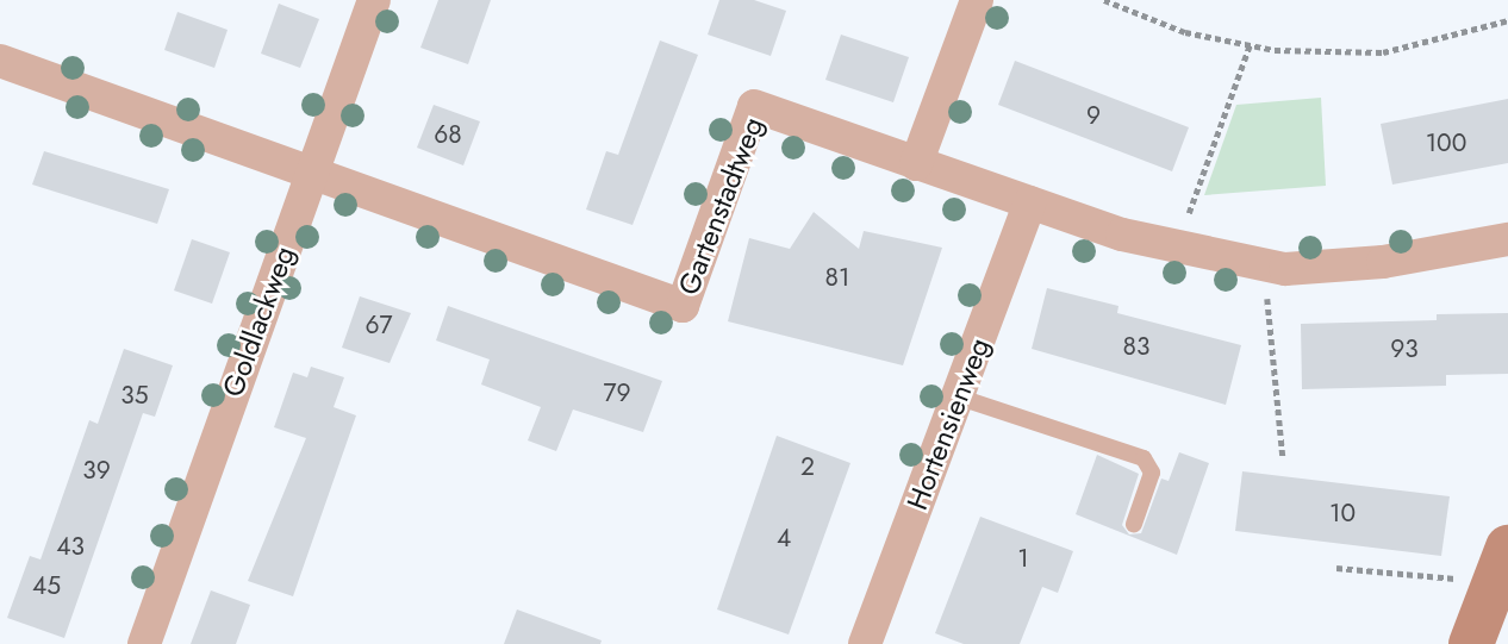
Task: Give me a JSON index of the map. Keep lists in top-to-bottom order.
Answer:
{
  "streets": {
    "street": ["Gartenstadtweg", "Goldlackweg", "Hortensienweg"]
  },
  "crossings": [
    ["Gartenstadtweg", "Goldlackweg"],
    ["Gartenstadtweg", "Hortensienweg"]
  ],
  "house_numbers": [
    "9",
    "68",
    "100",
    "81",
    "67",
    "83",
    "93",
    "79",
    "35",
    "2",
    "39",
    "10",
    "4",
    "43",
    "1",
    "45"
  ]
}
